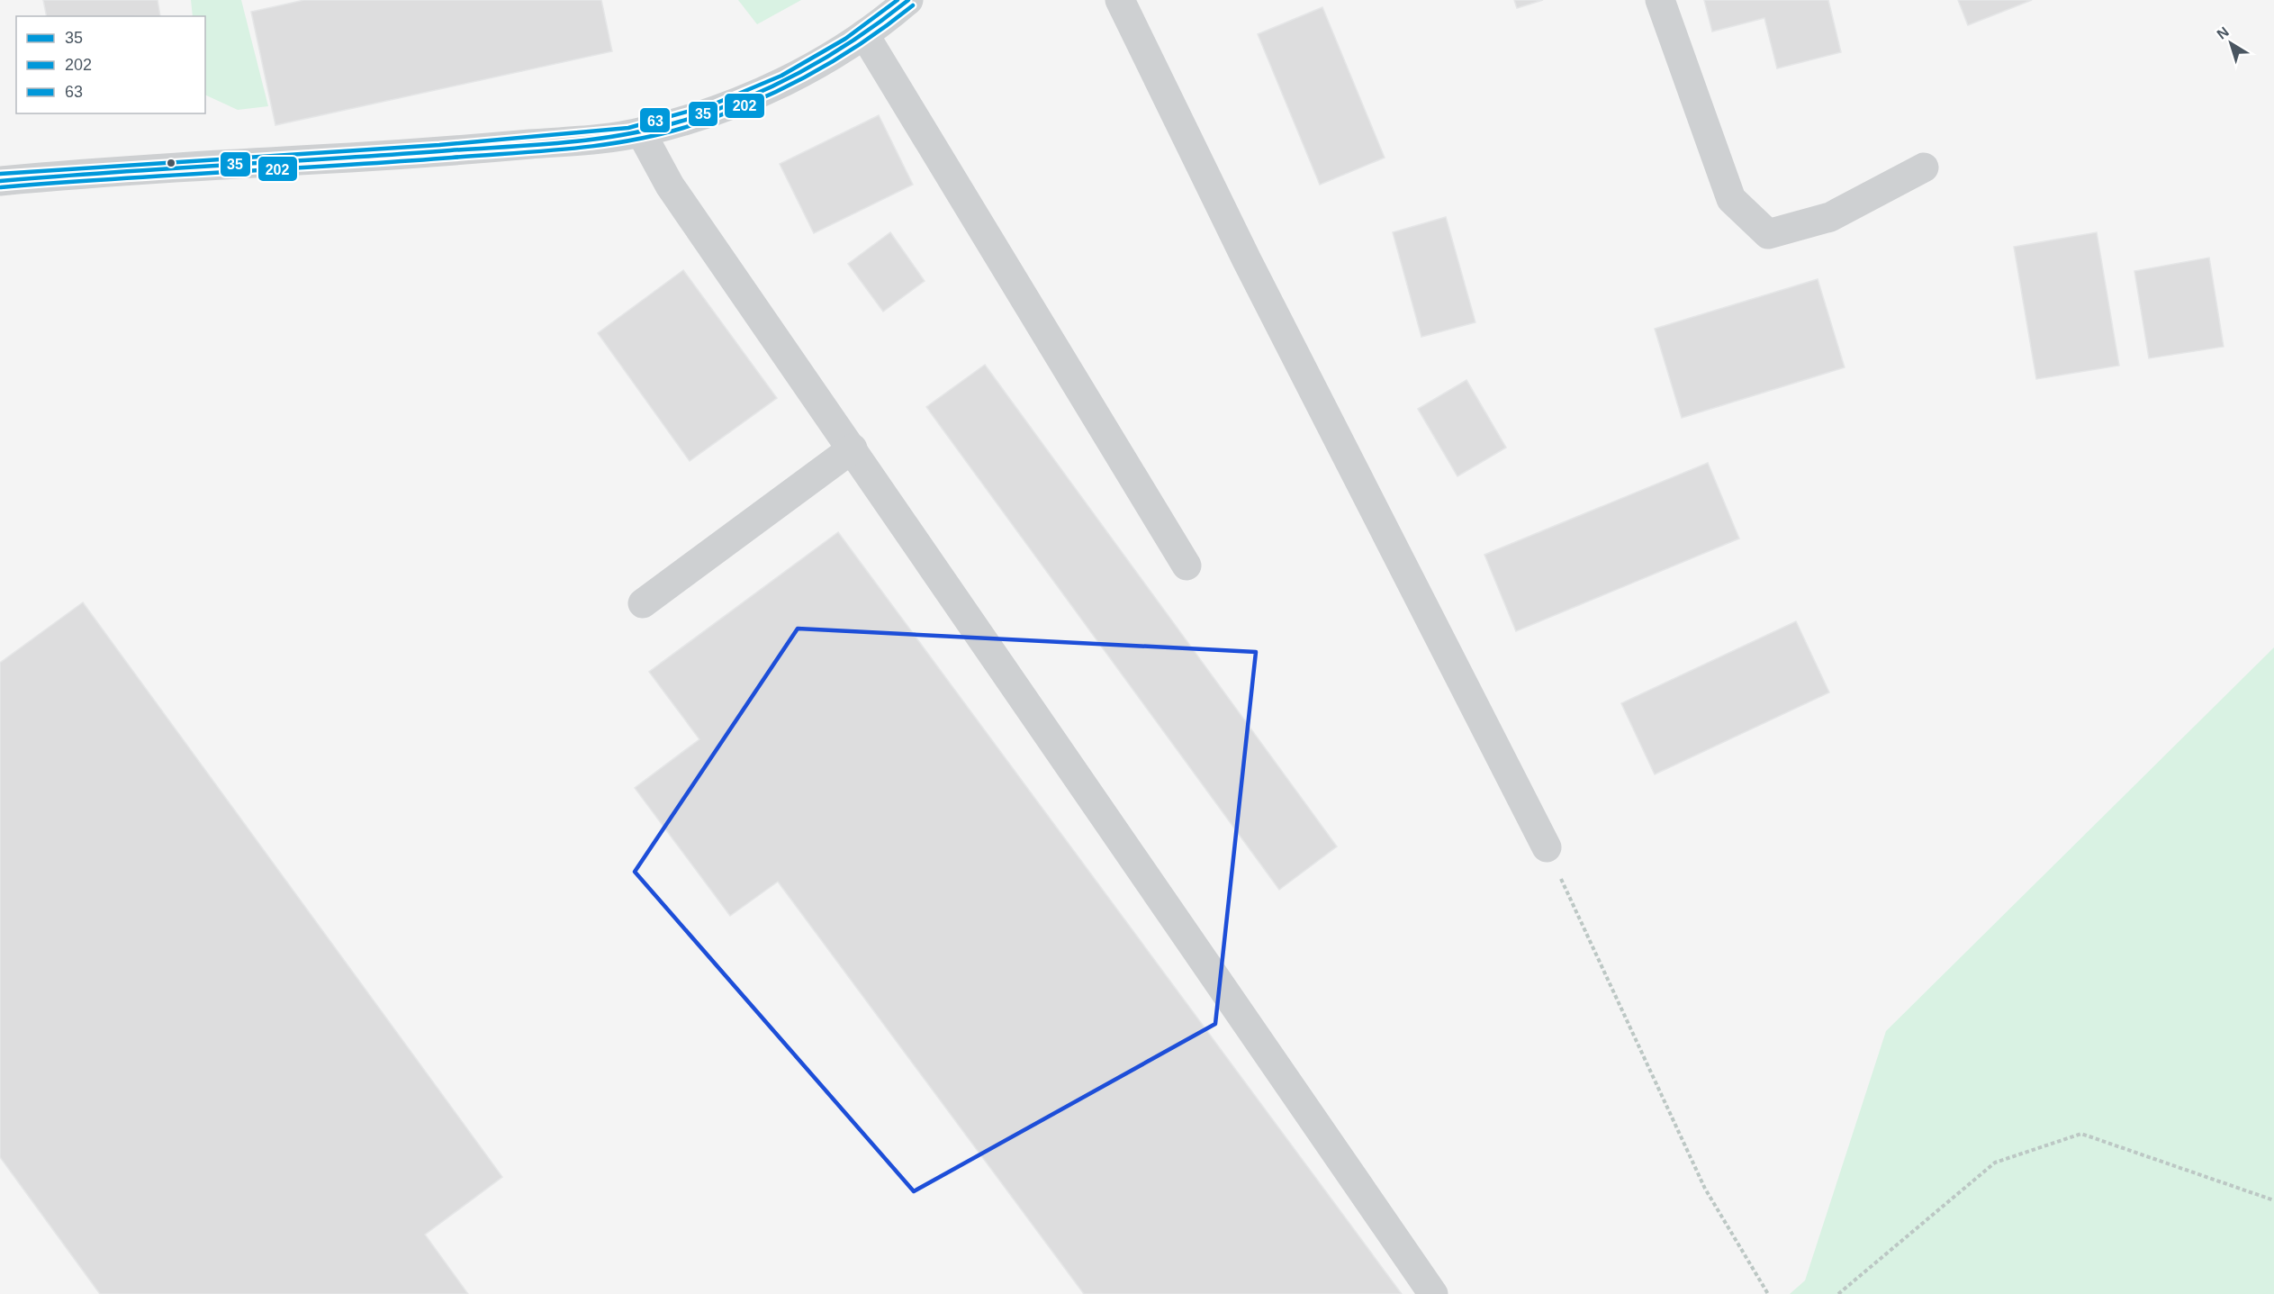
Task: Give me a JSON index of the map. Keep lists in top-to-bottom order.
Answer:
{
  "lines": ["transit line 35", "transit line 63", "transit line 202"],
  "legend": ["35", "202", "63"],
  "north": "top left"
}
